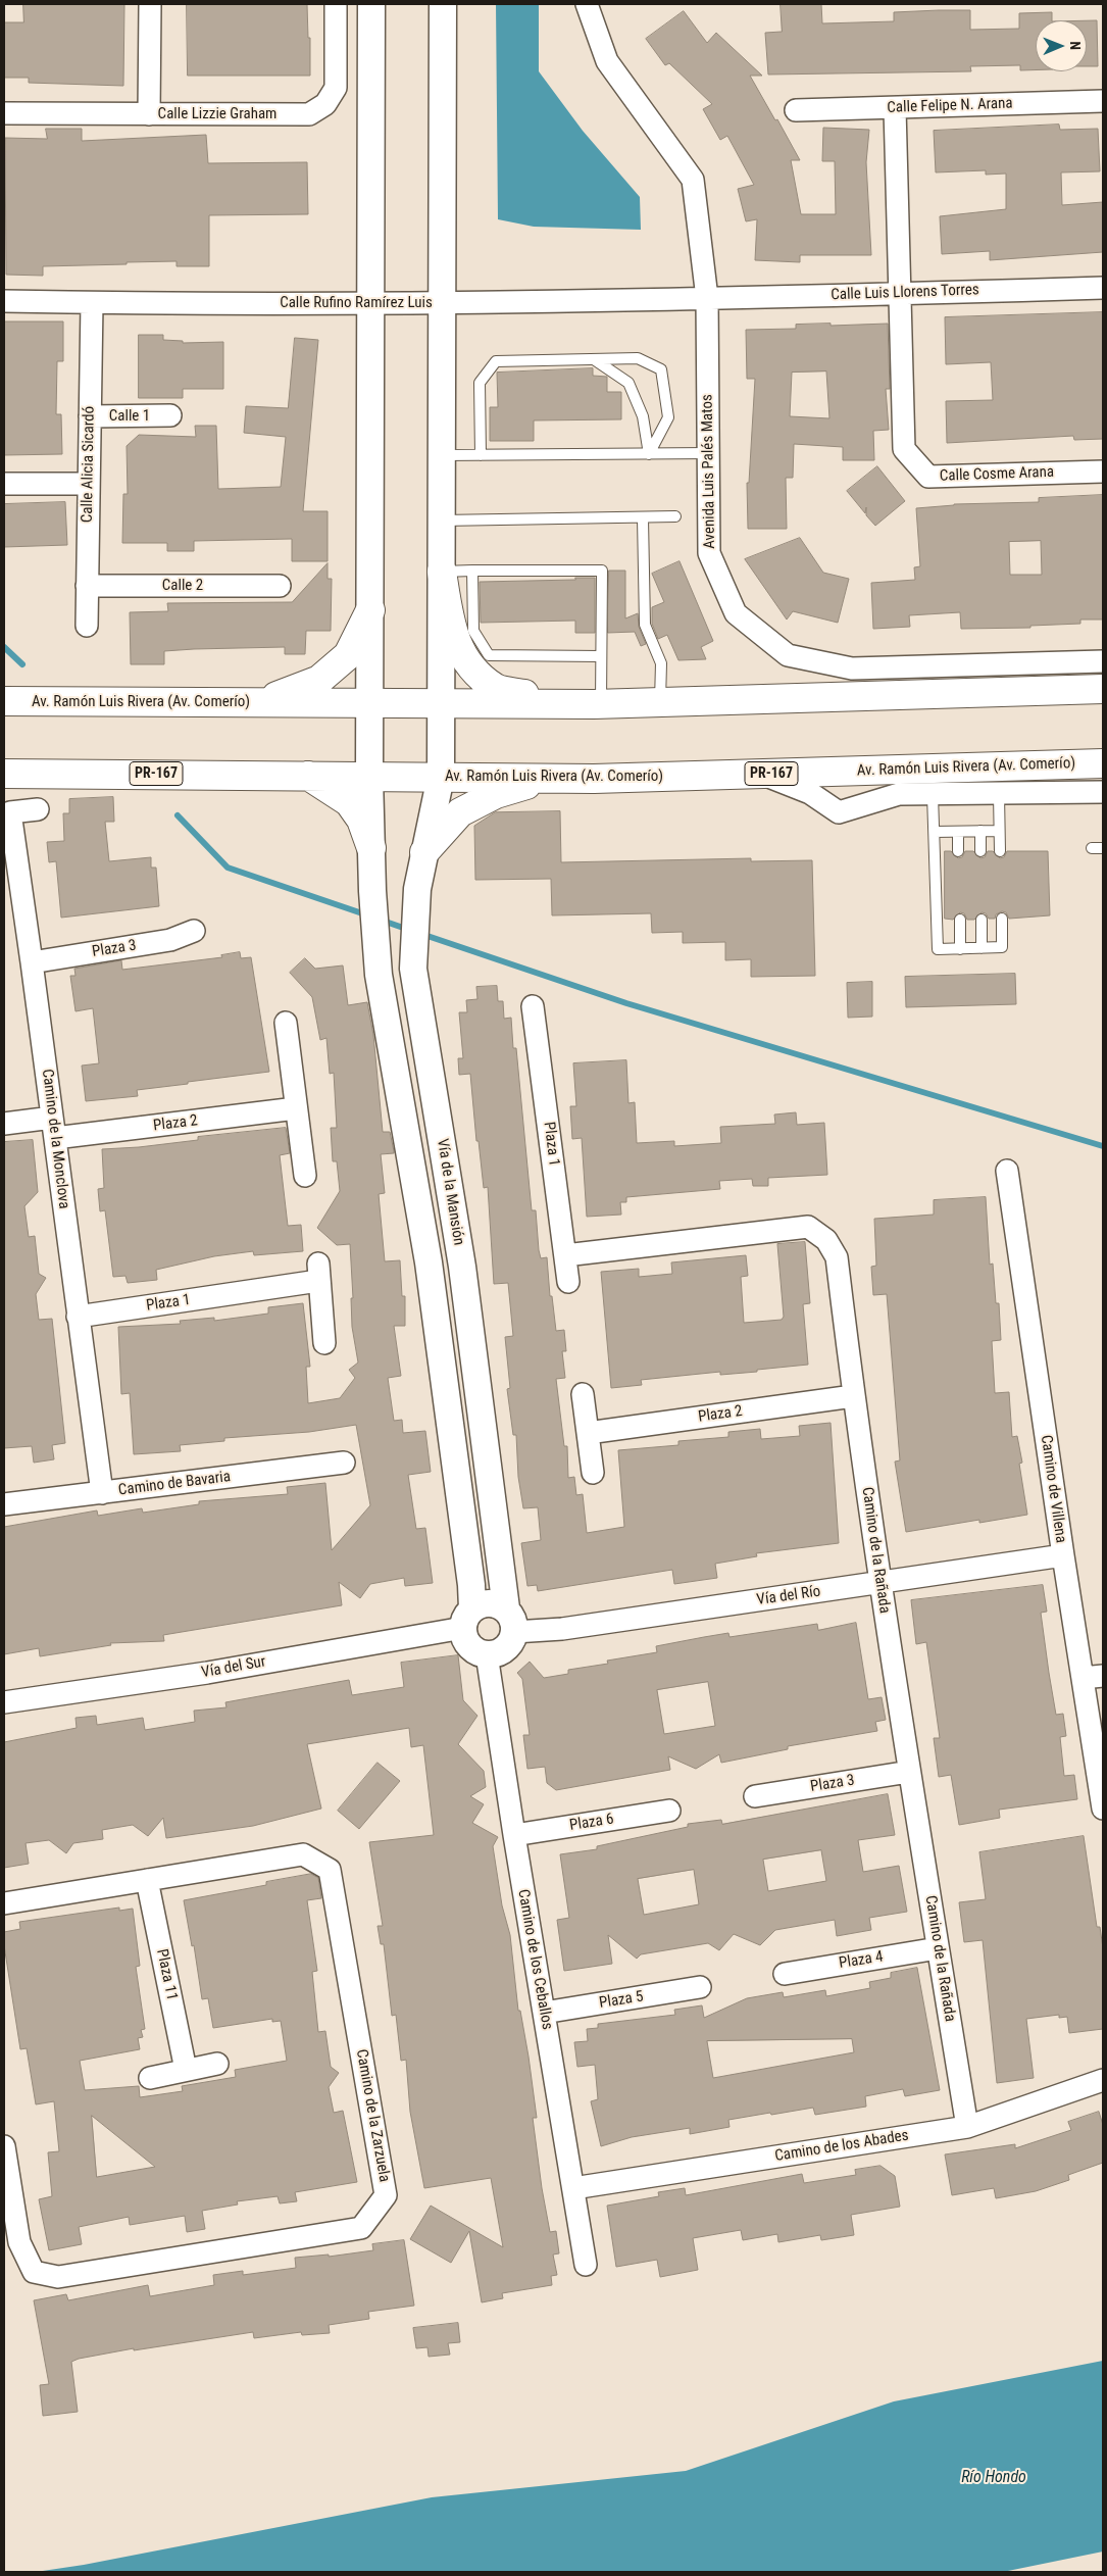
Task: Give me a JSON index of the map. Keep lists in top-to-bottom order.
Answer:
{
  "streets": {
    "main road": ["Av. Ramón Luis Rivera (Av. Comerío)", "PR-167"],
    "street": [
      "Calle Felipe N. Arana",
      "Calle Lizzie Graham",
      "Calle Luis Llorens Torres",
      "Calle Rufino Ramírez Luis",
      "Calle 1",
      "Calle Alicia Sicardó",
      "Avenida Luis Palés Matos",
      "Calle Cosme Arana",
      "Calle 2",
      "Plaza 3",
      "Plaza 2",
      "Camino de la Monclova",
      "Plaza 1",
      "Vía de la Mansión",
      "Camino de Bavaria",
      "Camino de Villena",
      "Camino de la Rañada",
      "Vía del Río",
      "Vía del Sur",
      "Plaza 6",
      "Camino de los Ceballos",
      "Plaza 4",
      "Plaza 11",
      "Plaza 5",
      "Camino de la Zarzuela",
      "Camino de los Abades"
    ]
  },
  "crossings": [
    ["Calle Luis Llorens Torres", "Calle Rufino Ramírez Luis"],
    ["Calle Luis Llorens Torres", "Avenida Luis Palés Matos"],
    ["Calle Luis Llorens Torres", "Calle Cosme Arana"],
    ["Calle Rufino Ramírez Luis", "Calle Alicia Sicardó"],
    ["Calle Rufino Ramírez Luis", "Avenida Luis Palés Matos"],
    ["Calle Rufino Ramírez Luis", "Vía de la Mansión"],
    ["Calle 1", "Calle Alicia Sicardó"],
    ["Calle Alicia Sicardó", "Calle 2"],
    ["Av. Ramón Luis Rivera (Av. Comerío)", "Vía de la Mansión"],
    ["Plaza 3", "Camino de la Monclova"],
    ["Plaza 3", "Camino de la Rañada"],
    ["Plaza 2", "Camino de la Monclova"],
    ["Plaza 2", "Camino de la Rañada"],
    ["Camino de la Monclova", "Plaza 1"],
    ["Camino de la Monclova", "Camino de Bavaria"],
    ["Plaza 1", "Camino de la Rañada"],
    ["Vía de la Mansión", "Vía del Río"],
    ["Vía de la Mansión", "Vía del Sur"],
    ["Vía de la Mansión", "Camino de los Ceballos"],
    ["Camino de Villena", "Vía del Río"],
    ["Camino de la Rañada", "Vía del Río"],
    ["Camino de la Rañada", "Plaza 4"],
    ["Camino de la Rañada", "Camino de los Abades"],
    ["Vía del Río", "Vía del Sur"],
    ["Vía del Río", "Camino de los Ceballos"],
    ["Vía del Sur", "Camino de los Ceballos"],
    ["Plaza 6", "Camino de los Ceballos"],
    ["Camino de los Ceballos", "Plaza 5"],
    ["Camino de los Ceballos", "Camino de los Abades"],
    ["Plaza 11", "Camino de la Zarzuela"]
  ],
  "water": ["Río Hondo"],
  "north": "right"
}
